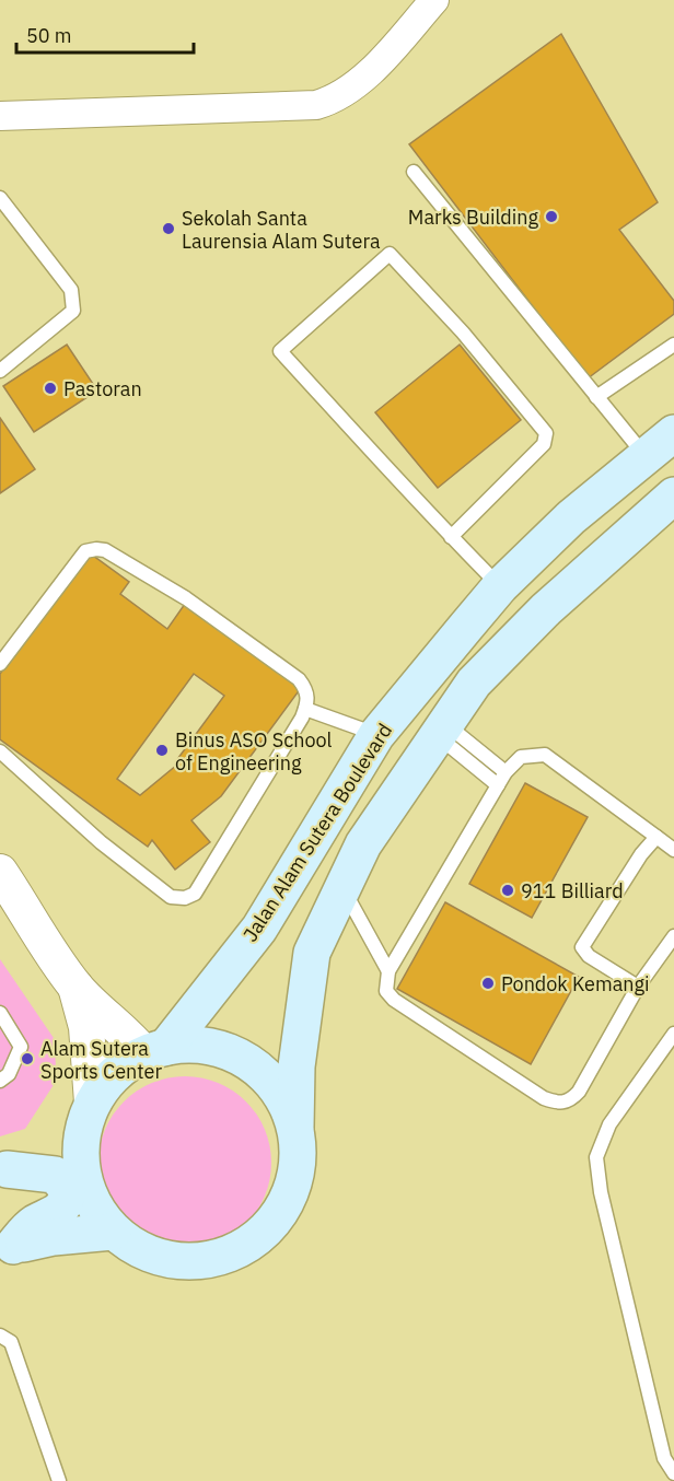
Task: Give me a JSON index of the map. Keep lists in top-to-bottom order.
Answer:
{
  "streets": {
    "main road": ["Jalan Alam Sutera Boulevard"]
  },
  "places": [
    "Marks Building",
    "Sekolah Santa Laurensia Alam Sutera",
    "Pastoran",
    "Binus ASO School of Engineering",
    "911 Billiard",
    "Pondok Kemangi",
    "Alam Sutera Sports Center"
  ],
  "scale_bar": "50 m"
}
